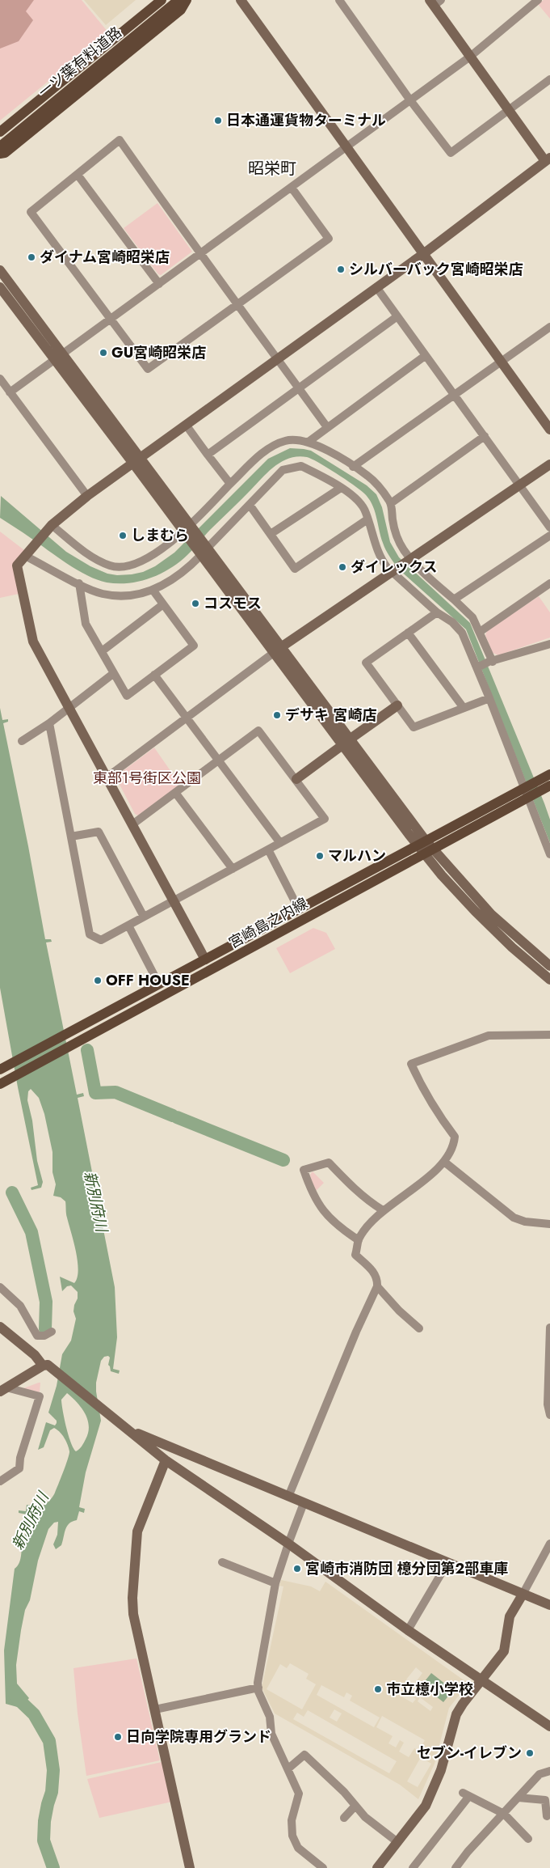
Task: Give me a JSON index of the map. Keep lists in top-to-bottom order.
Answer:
{
  "streets": {
    "main road": ["一ツ葉有料道路", "宮崎島之内線"]
  },
  "districts": ["昭栄町"],
  "water": ["新別府川"],
  "parks": ["東部1号街区公園"],
  "places": [
    "日本通運貨物ターミナル",
    "ダイナム宮崎昭栄店",
    "シルバーバック宮崎昭栄店",
    "GU宮崎昭栄店",
    "しまむら",
    "ダイレックス",
    "コスモス",
    "デサキ 宮崎店",
    "マルハン",
    "OFF HOUSE",
    "宮崎市消防団 檍分団第2部車庫",
    "市立檍小学校",
    "日向学院専用グランド",
    "セブン-イレブン"
  ]
}
